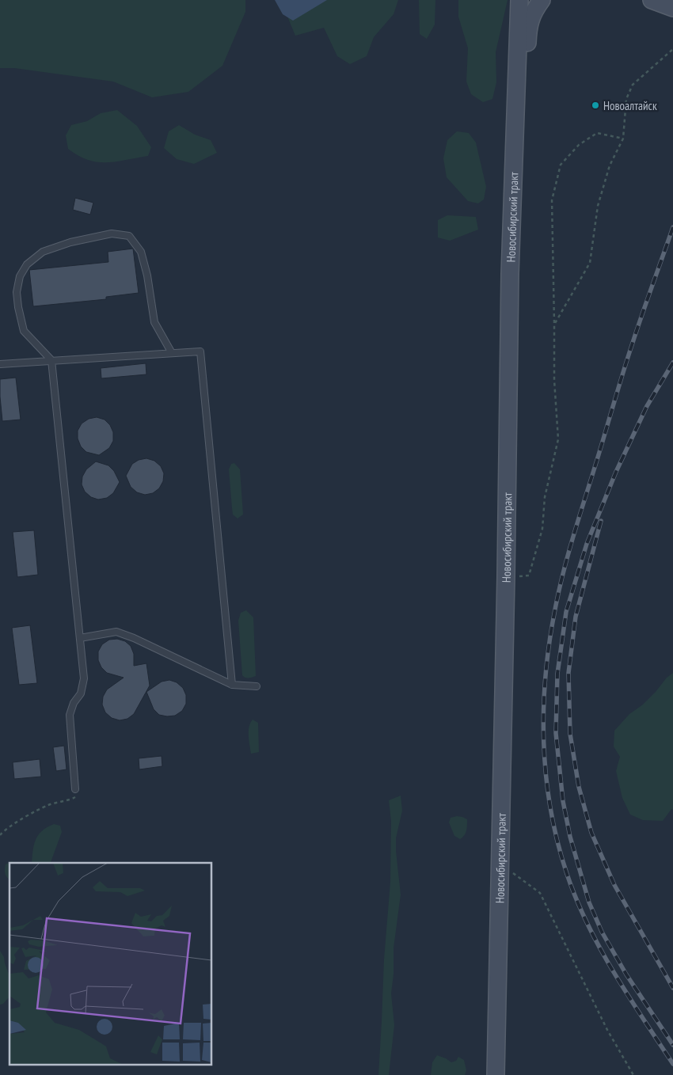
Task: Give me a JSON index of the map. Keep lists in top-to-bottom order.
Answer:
{
  "streets": {
    "main road": ["Новосибирский тракт"]
  },
  "places": ["Новоалтайск"]
}
